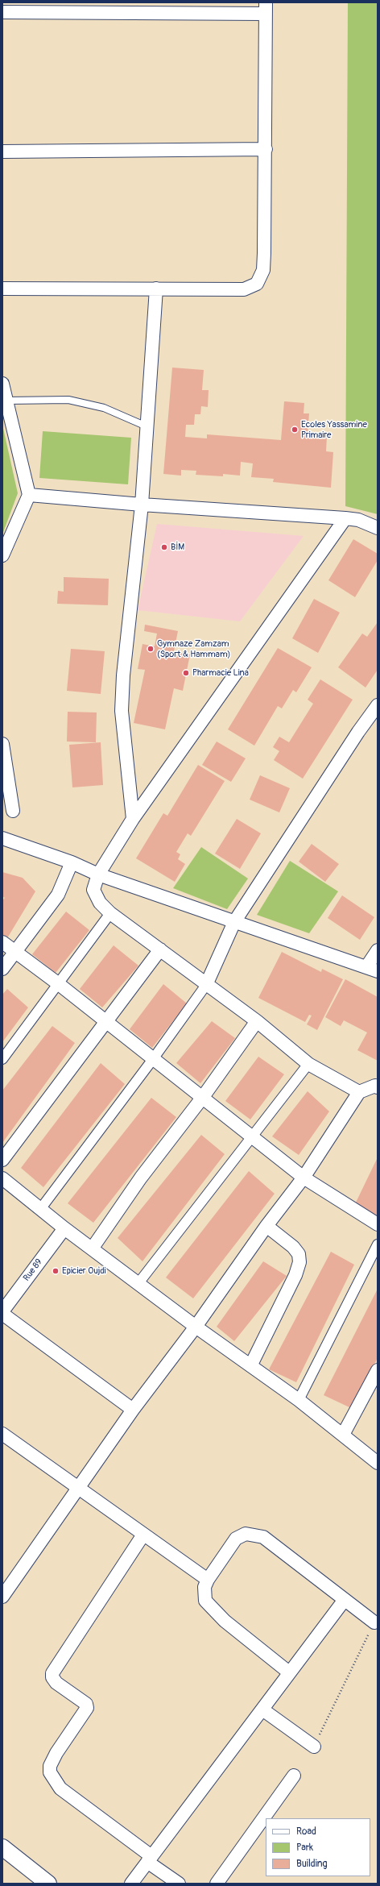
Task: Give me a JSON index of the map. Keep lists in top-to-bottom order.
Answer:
{
  "streets": {
    "street": ["Rue 89"]
  },
  "places": [
    "Ecoles Yassamine Primaire",
    "BİM",
    "Gymnaze Zamzam (Sport & Hammam)",
    "Pharmacie Lina",
    "Epicier Oujdi"
  ],
  "legend": ["Road", "Park", "Building"]
}
